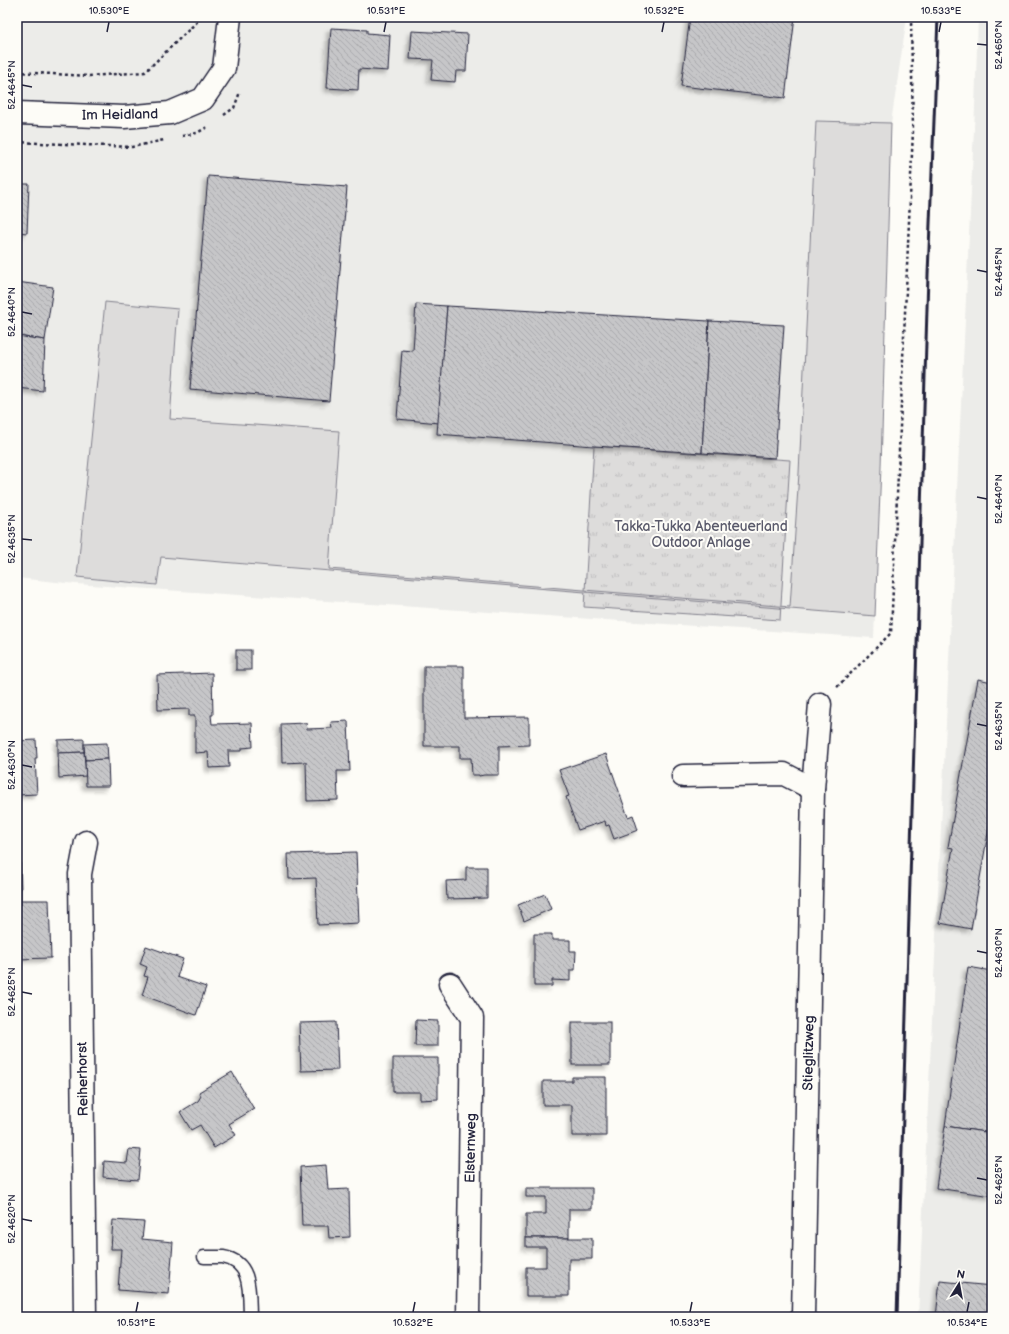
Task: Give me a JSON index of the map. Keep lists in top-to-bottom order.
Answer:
{
  "streets": {
    "street": [
      "Im Heidland",
      "Stieglitzweg",
      "Reiherhorst",
      "Elsternweg"
    ]
  },
  "parks": ["Takka-Tukka Abenteuerland Outdoor Anlage"],
  "north": "top",
  "coordinates": [
    "10.530°E",
    "10.531°E",
    "10.532°E",
    "10.533°E",
    "52.4650°N",
    "52.4645°N",
    "52.4640°N",
    "52.4635°N",
    "52.4630°N",
    "52.4625°N",
    "52.4620°N",
    "10.534°E"
  ]
}
